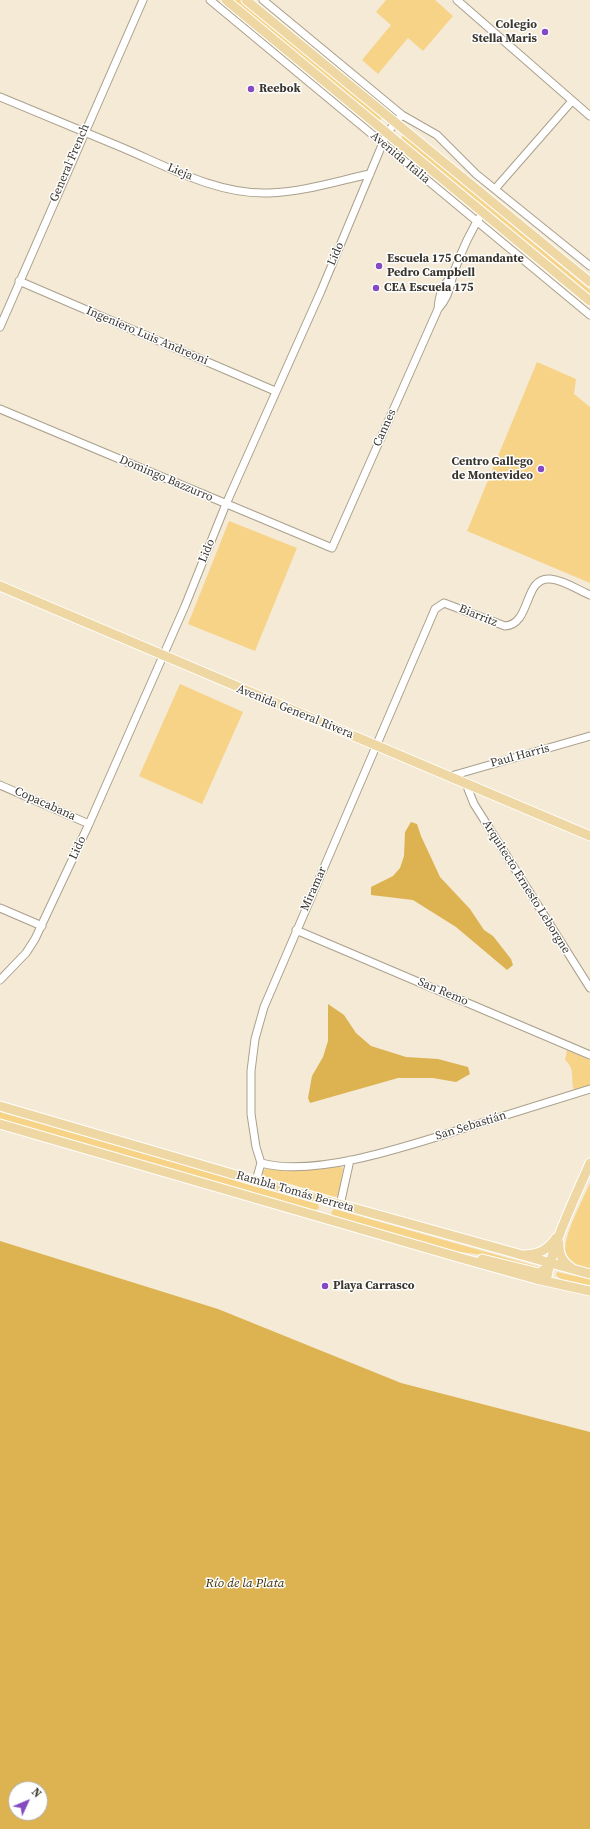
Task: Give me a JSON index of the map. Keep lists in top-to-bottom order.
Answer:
{
  "streets": {
    "main road": ["Avenida Italia", "Avenida General Rivera", "Rambla Tomás Berreta"],
    "street": [
      "General French",
      "Lieja",
      "Lido",
      "Ingeniero Luis Andreoni",
      "Cannes",
      "Domingo Bazzurro",
      "Biarritz",
      "Paul Harris",
      "Copacabana",
      "Arquitecto Ernesto Leborgne",
      "Miramar",
      "San Remo",
      "San Sebastián"
    ]
  },
  "crossings": [
    ["Avenida Italia", "Lido"],
    ["Avenida Italia", "Cannes"],
    ["General French", "Lieja"],
    ["General French", "Ingeniero Luis Andreoni"],
    ["Lieja", "Lido"],
    ["Lido", "Ingeniero Luis Andreoni"],
    ["Lido", "Domingo Bazzurro"],
    ["Lido", "Avenida General Rivera"],
    ["Lido", "Copacabana"],
    ["Cannes", "Domingo Bazzurro"],
    ["Biarritz", "Miramar"],
    ["Avenida General Rivera", "Paul Harris"],
    ["Avenida General Rivera", "Arquitecto Ernesto Leborgne"],
    ["Avenida General Rivera", "Miramar"],
    ["Miramar", "San Remo"],
    ["Miramar", "San Sebastián"]
  ],
  "water": ["Río de la Plata"],
  "places": [
    "Colegio Stella Maris",
    "Reebok",
    "Escuela 175 Comandante Pedro Campbell",
    "CEA Escuela 175",
    "Centro Gallego de Montevideo",
    "Playa Carrasco"
  ],
  "north": "top right"
}
